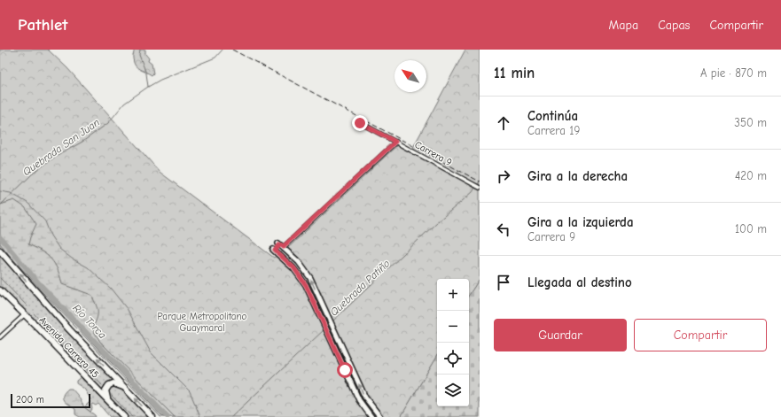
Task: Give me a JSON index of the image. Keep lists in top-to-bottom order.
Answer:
{
  "streets": {
    "highway": ["Avenida Carrera 45"],
    "street": ["Carrera 9"]
  },
  "water": ["Quebrada San Juan", "Quebrada Patiño", "Río Torca"],
  "parks": ["Parque Metropolitano Guaymaral"],
  "scale_bar": "200 m",
  "north": "top left",
  "page": {
    "header": "Pathlet",
    "nav": ["Mapa", "Capas", "Compartir"],
    "heading": ["11 min", "A pie · 870 m"],
    "list": [
      ["Continúa", "Carrera 19", "350 m"],
      ["Gira a la derecha", "420 m"],
      ["Gira a la izquierda", "Carrera 9", "100 m"],
      "Llegada al destino"
    ],
    "map_buttons": ["+", "−"],
    "buttons": ["Guardar", "Compartir"],
    "scale": "200 m"
  }
}
